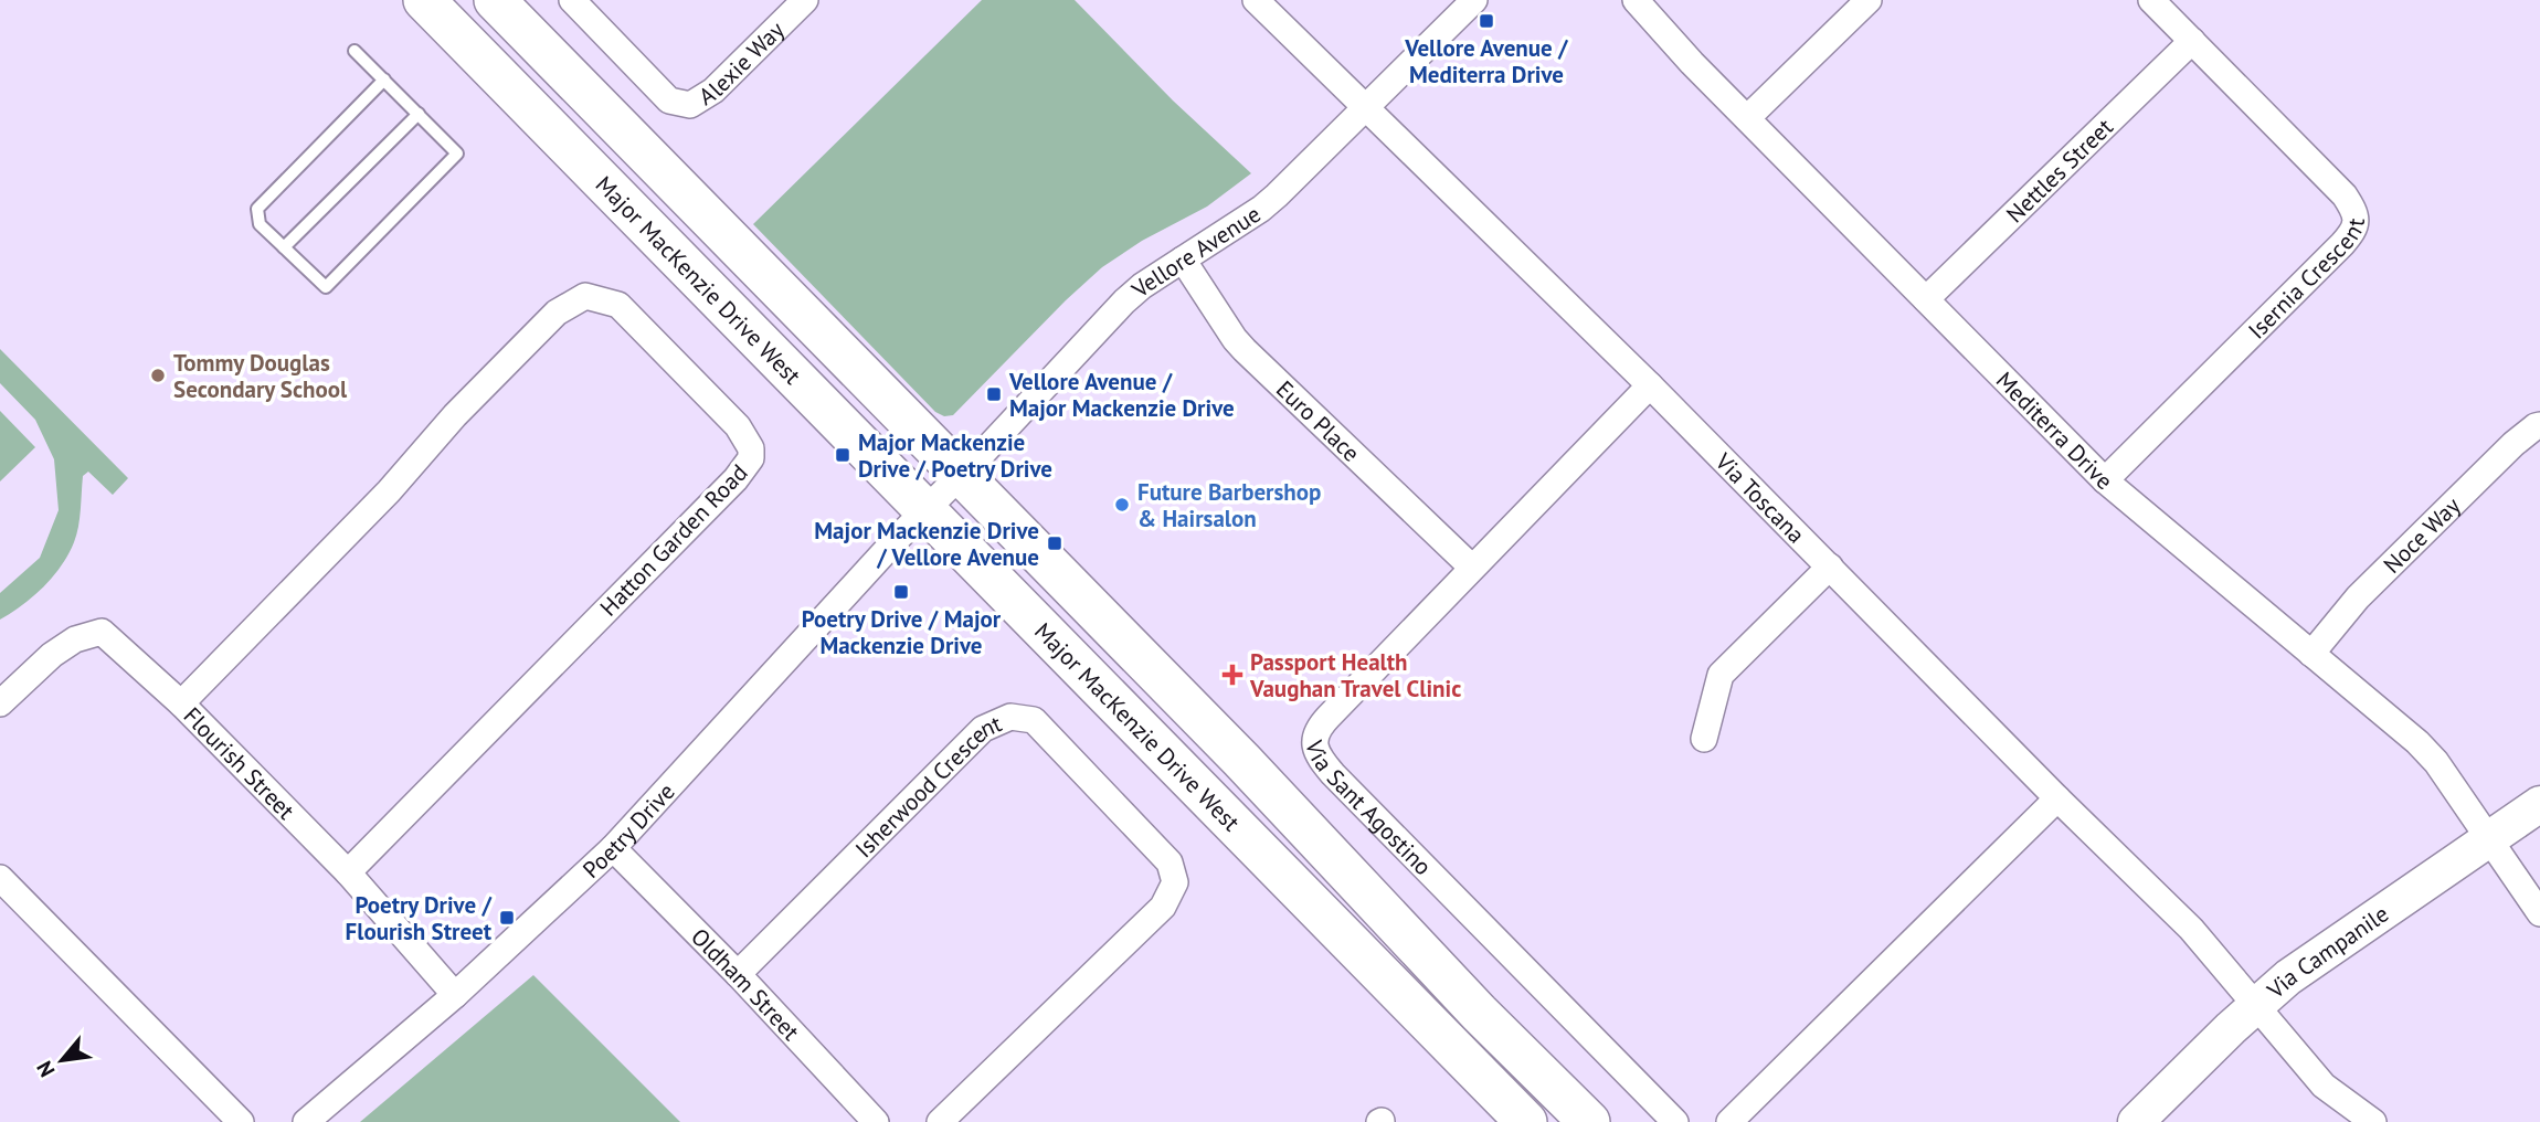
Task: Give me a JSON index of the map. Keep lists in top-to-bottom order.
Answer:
{
  "streets": {
    "main road": ["Major MacKenzie Drive West"],
    "street": [
      "Alexie Way",
      "Nettles Street",
      "Vellore Avenue",
      "Isernia Crescent",
      "Euro Place",
      "Mediterra Drive",
      "Via Toscana",
      "Noce Way",
      "Hatton Garden Road",
      "Flourish Street",
      "Isherwood Crescent",
      "Via Sant Agostino",
      "Poetry Drive",
      "Via Campanile",
      "Oldham Street"
    ]
  },
  "crossings": [
    ["Nettles Street", "Isernia Crescent"],
    ["Nettles Street", "Mediterra Drive"],
    ["Vellore Avenue", "Major MacKenzie Drive West"],
    ["Vellore Avenue", "Euro Place"],
    ["Vellore Avenue", "Via Toscana"],
    ["Vellore Avenue", "Poetry Drive"],
    ["Isernia Crescent", "Mediterra Drive"],
    ["Major MacKenzie Drive West", "Poetry Drive"],
    ["Euro Place", "Via Sant Agostino"],
    ["Mediterra Drive", "Noce Way"],
    ["Mediterra Drive", "Via Campanile"],
    ["Via Toscana", "Via Sant Agostino"],
    ["Via Toscana", "Via Campanile"],
    ["Hatton Garden Road", "Flourish Street"],
    ["Flourish Street", "Poetry Drive"],
    ["Isherwood Crescent", "Oldham Street"],
    ["Poetry Drive", "Oldham Street"]
  ],
  "places": {
    "transit": [
      "Vellore Avenue / Mediterra Drive",
      "Vellore Avenue / Major Mackenzie Drive",
      "Major Mackenzie Drive / Poetry Drive",
      "Major Mackenzie Drive / Vellore Avenue",
      "Poetry Drive / Major Mackenzie Drive",
      "Poetry Drive / Flourish Street"
    ],
    "other": ["Tommy Douglas Secondary School", "Future Barbershop & Hairsalon"],
    "health": ["Passport Health Vaughan Travel Clinic"]
  },
  "north": "bottom left"
}
